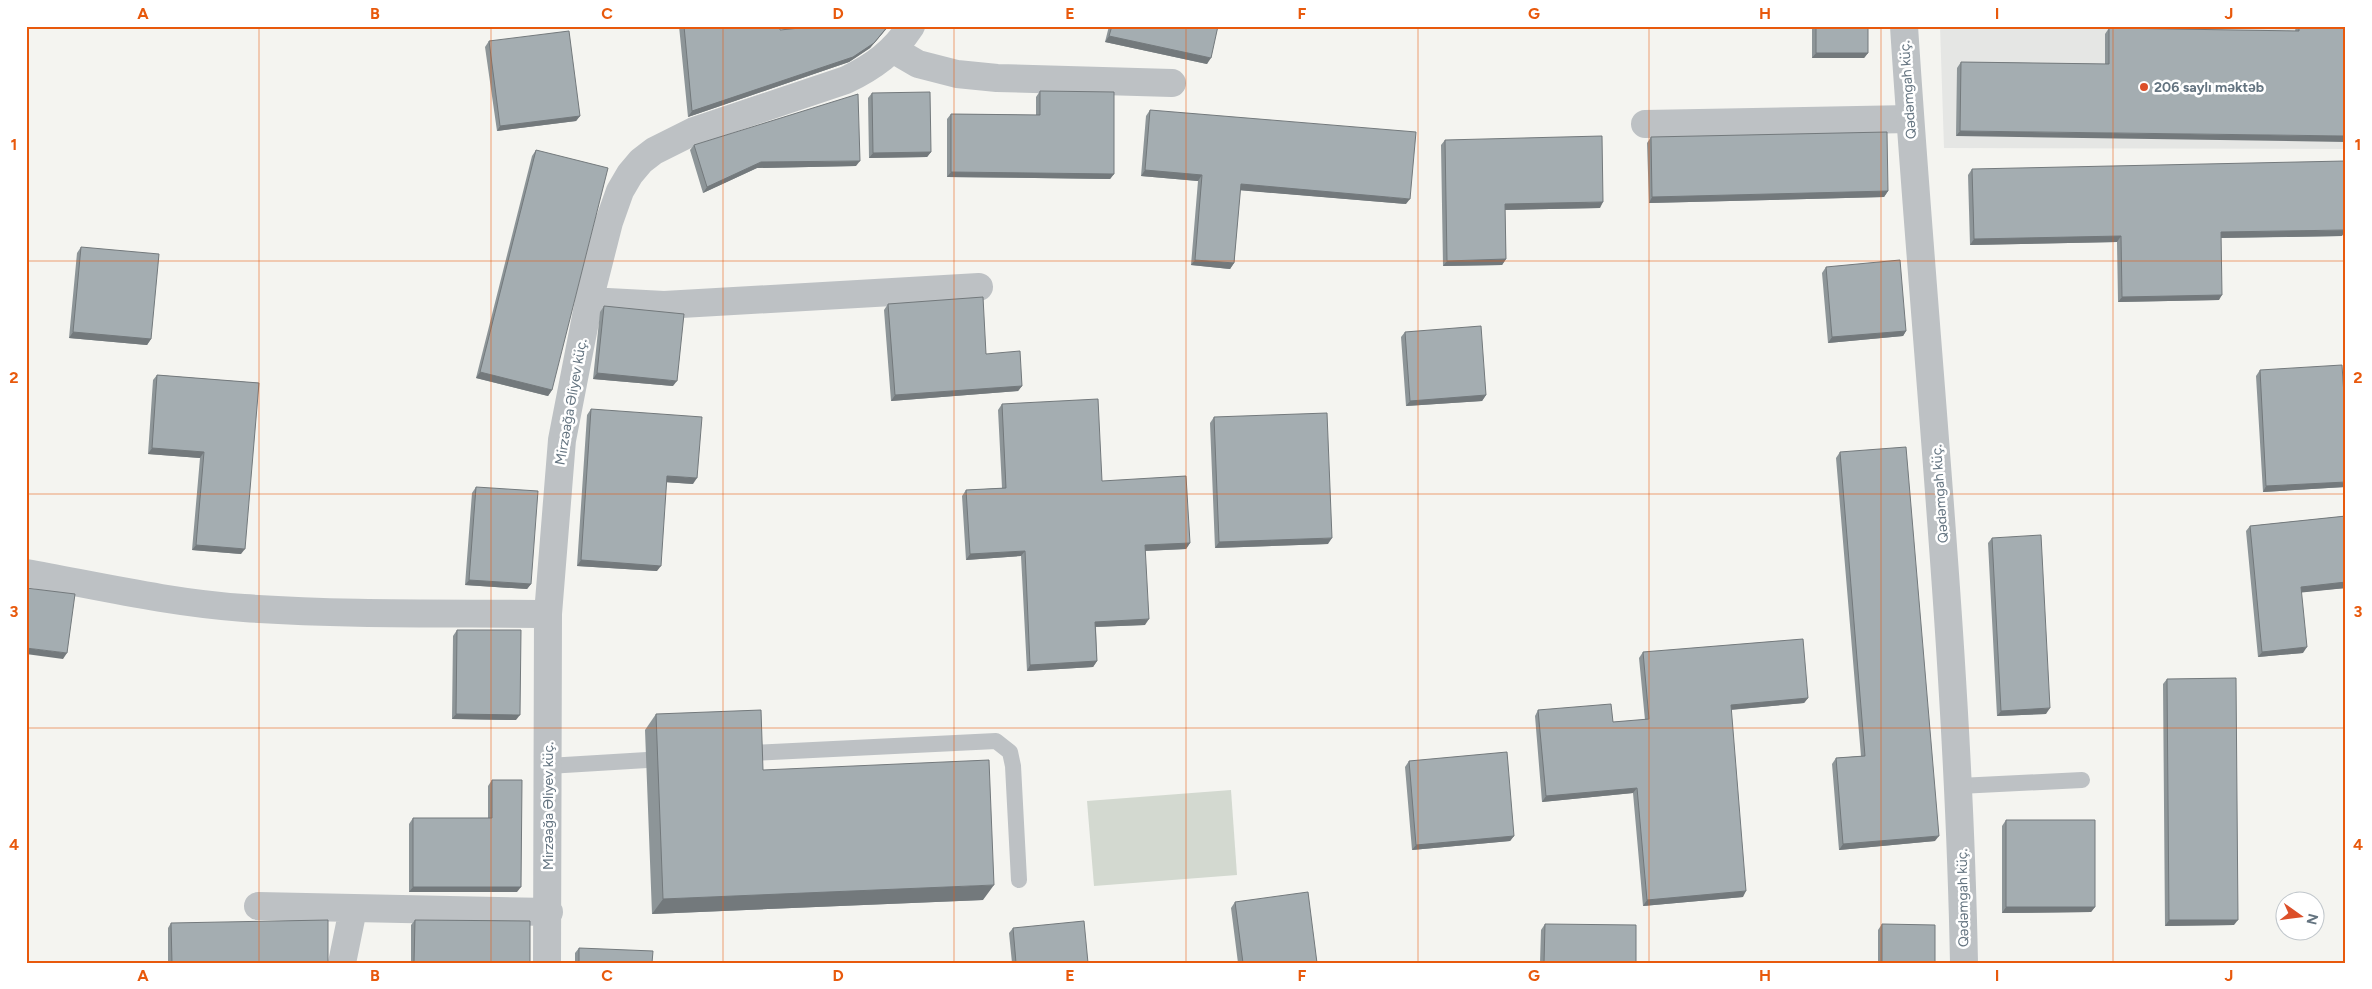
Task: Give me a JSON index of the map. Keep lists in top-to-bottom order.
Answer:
{
  "streets": {
    "street": ["Qədəmgah küç.", "Mirzəağa Əliyev küç."]
  },
  "places": ["206 saylı məktəb"],
  "north": "right",
  "grid": {
    "columns": [
      "A",
      "B",
      "C",
      "D",
      "E",
      "F",
      "G",
      "H",
      "I",
      "J"
    ],
    "rows": [
      "1",
      "2",
      "3",
      "4"
    ]
  }
}
